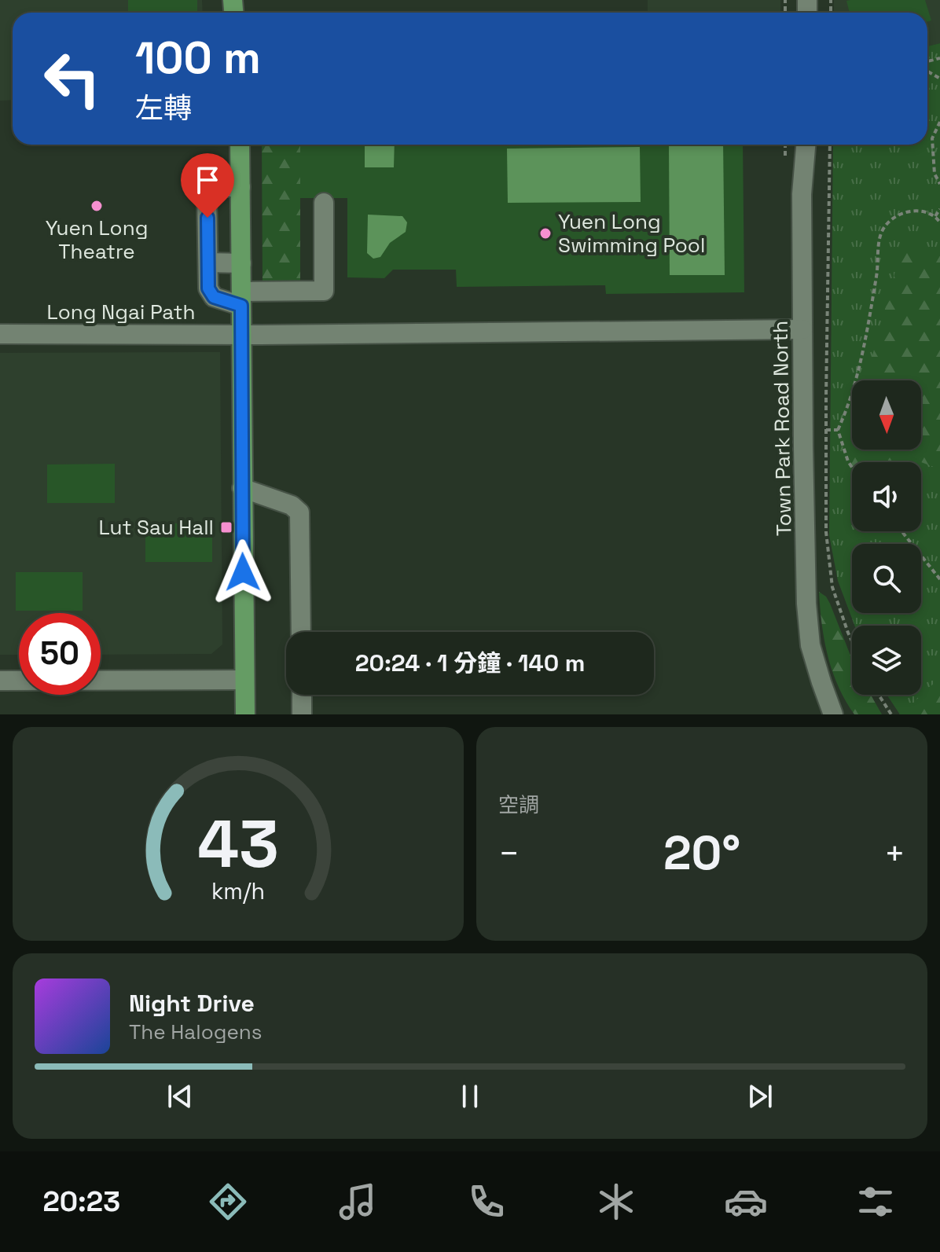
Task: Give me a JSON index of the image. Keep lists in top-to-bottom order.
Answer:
{
  "streets": {
    "street": ["Long Ngai Path", "Town Park Road North"]
  },
  "crossings": [
    ["Long Ngai Path", "Town Park Road North"]
  ],
  "places": {
    "other": ["Yuen Long Theatre", "Yuen Long Swimming Pool"],
    "transit": ["Lut Sau Hall"]
  },
  "north": "bottom",
  "page": {
    "turn": ["100 m", "左轉"],
    "limit": "50",
    "trip": "20:24 · 1 分鐘 · 140 m",
    "tile": "空調",
    "heat": ["−", "20°", "+"],
    "song": ["Night Drive", "The Halogens"],
    "tabs": "20:23",
    "gauge": ["43", "km/h"]
  }
}
